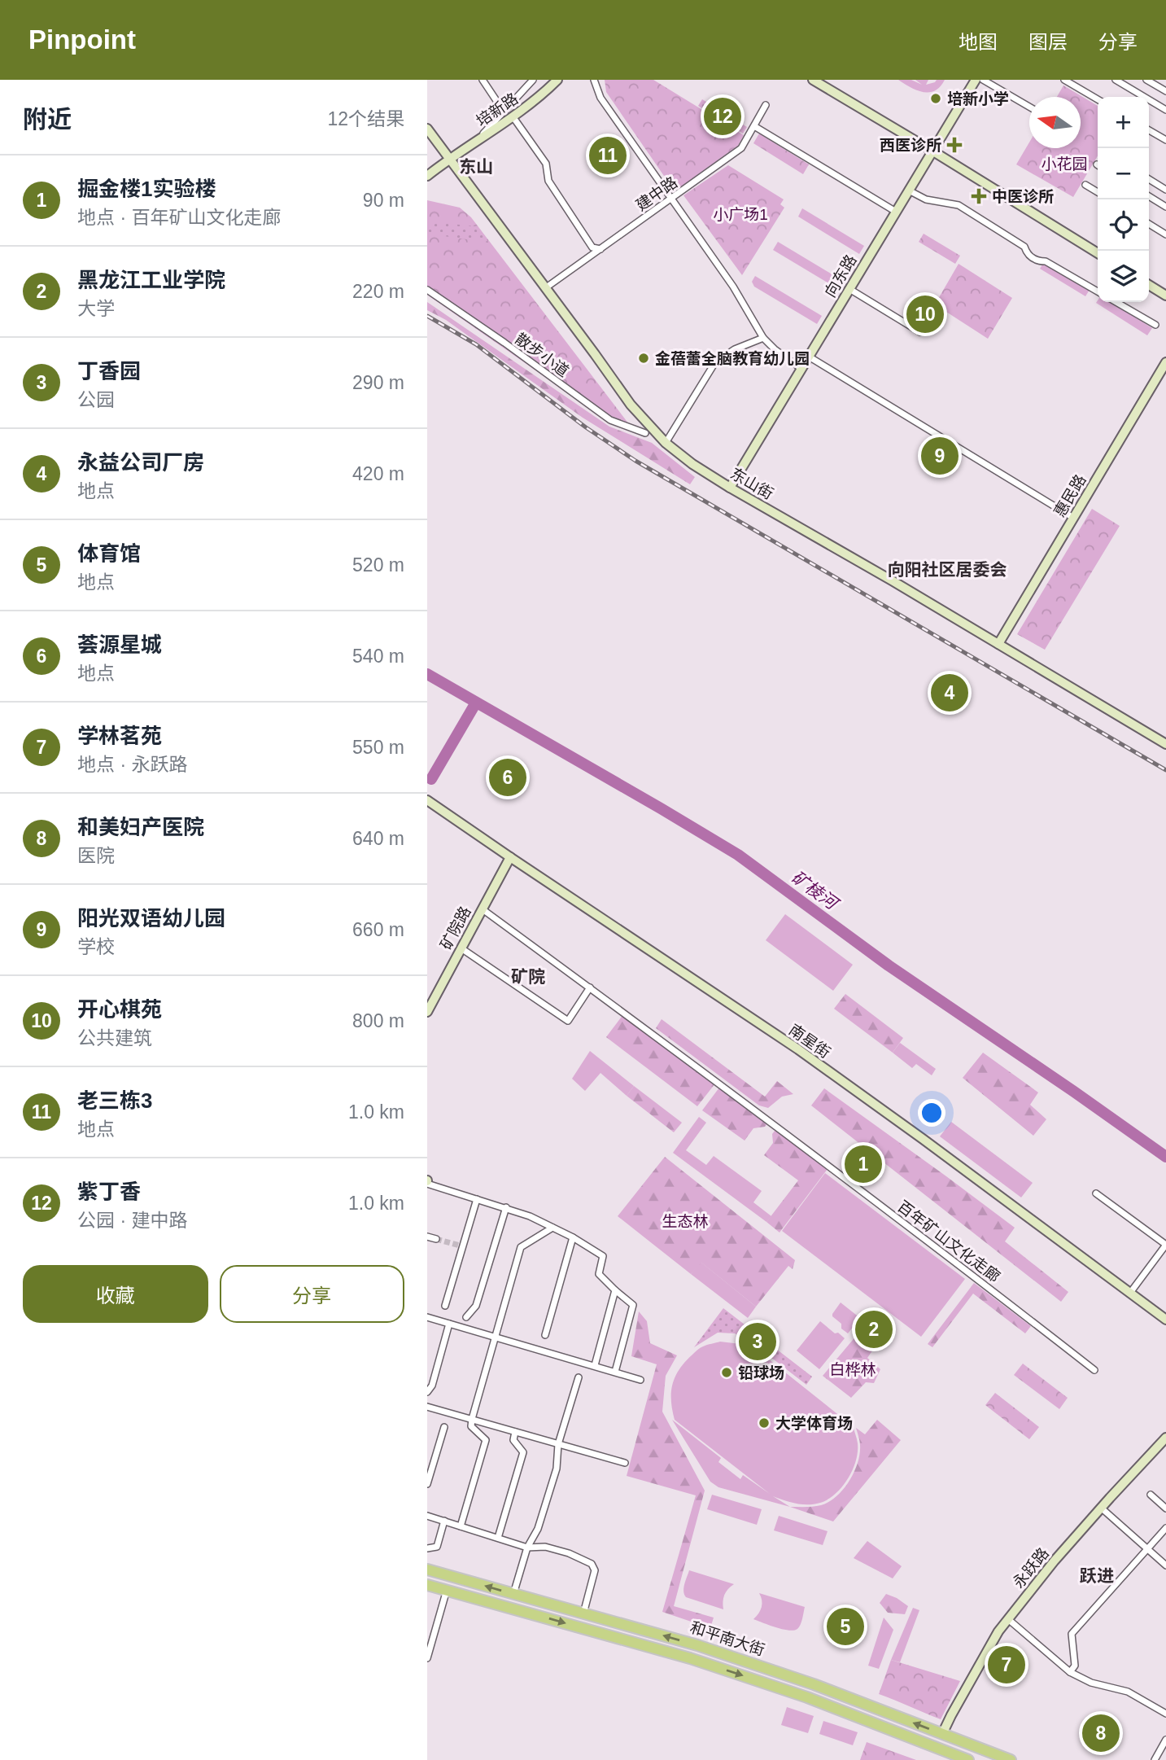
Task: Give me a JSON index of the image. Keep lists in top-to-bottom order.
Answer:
{
  "streets": {
    "main road": ["和平南大街"],
    "street": [
      "培新路",
      "建中路",
      "向东路",
      "散步小道",
      "东山街",
      "惠民路",
      "矿院路",
      "南星街",
      "百年矿山文化走廊",
      "永跃路"
    ]
  },
  "crossings": [
    ["培新路", "东山街"],
    ["建中路", "东山街"],
    ["向东路", "东山街"],
    ["东山街", "惠民路"],
    ["矿院路", "南星街"],
    ["矿院路", "百年矿山文化走廊"],
    ["永跃路", "和平南大街"]
  ],
  "districts": [
    "东山",
    "向阳社区居委会",
    "矿院",
    "跃进"
  ],
  "water": ["矿棱河"],
  "parks": [
    "小花园",
    "小广场1",
    "生态林",
    "白桦林"
  ],
  "places": {
    "other": [
      "培新小学",
      "金蓓蕾全脑教育幼儿园",
      "铅球场",
      "大学体育场"
    ],
    "health": ["西医诊所", "中医诊所"]
  },
  "north": "left",
  "page": {
    "header": "Pinpoint",
    "nav": ["地图", "图层", "分享"],
    "heading": ["附近", "12个结果"],
    "pins": [
      "12",
      "11",
      "10",
      "9",
      "4",
      "6",
      "1",
      "2",
      "3",
      "5",
      "7",
      "8"
    ],
    "map_buttons": ["+", "−"],
    "list": [
      {
        "mark": "1",
        "name": "掘金楼1实验楼",
        "note": "地点 · 百年矿山文化走廊",
        "value": "90 m"
      },
      {
        "mark": "2",
        "name": "黑龙江工业学院",
        "note": "大学",
        "value": "220 m"
      },
      {
        "mark": "3",
        "name": "丁香园",
        "note": "公园",
        "value": "290 m"
      },
      {
        "mark": "4",
        "name": "永益公司厂房",
        "note": "地点",
        "value": "420 m"
      },
      {
        "mark": "5",
        "name": "体育馆",
        "note": "地点",
        "value": "520 m"
      },
      {
        "mark": "6",
        "name": "荟源星城",
        "note": "地点",
        "value": "540 m"
      },
      {
        "mark": "7",
        "name": "学林茗苑",
        "note": "地点 · 永跃路",
        "value": "550 m"
      },
      {
        "mark": "8",
        "name": "和美妇产医院",
        "note": "医院",
        "value": "640 m"
      },
      {
        "mark": "9",
        "name": "阳光双语幼儿园",
        "note": "学校",
        "value": "660 m"
      },
      {
        "mark": "10",
        "name": "开心棋苑",
        "note": "公共建筑",
        "value": "800 m"
      },
      {
        "mark": "11",
        "name": "老三栋3",
        "note": "地点",
        "value": "1.0 km"
      },
      {
        "mark": "12",
        "name": "紫丁香",
        "note": "公园 · 建中路",
        "value": "1.0 km"
      }
    ],
    "buttons": ["收藏", "分享"]
  }
}
